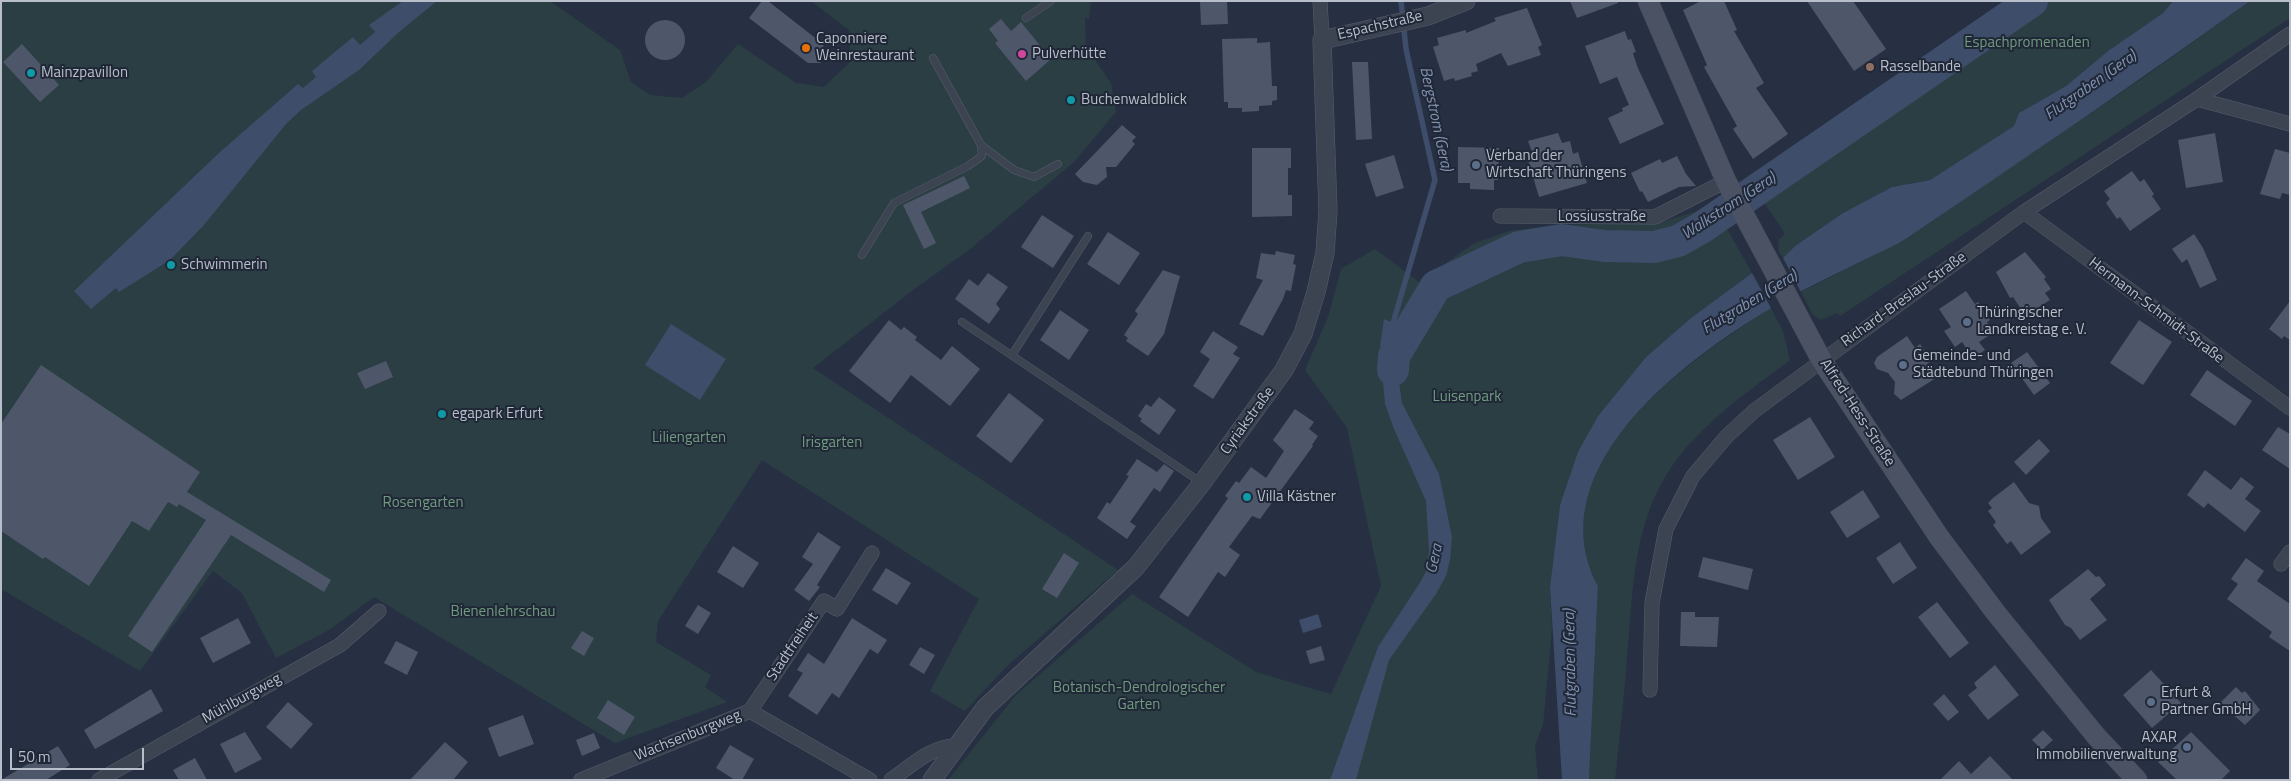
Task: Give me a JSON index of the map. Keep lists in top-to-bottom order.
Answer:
{
  "streets": {
    "main road": ["Alfred-Hess-Straße"],
    "street": [
      "Espachstraße",
      "Lossiusstraße",
      "Richard-Breslau-Straße",
      "Hermann-Schmidt-Straße",
      "Cyriakstraße",
      "Stadtfreiheit",
      "Mühlburgweg",
      "Wachsenburgweg"
    ]
  },
  "crossings": [
    ["Espachstraße", "Cyriakstraße"],
    ["Lossiusstraße", "Alfred-Hess-Straße"],
    ["Richard-Breslau-Straße", "Hermann-Schmidt-Straße"],
    ["Richard-Breslau-Straße", "Alfred-Hess-Straße"],
    ["Stadtfreiheit", "Wachsenburgweg"]
  ],
  "water": [
    "Flutgraben (Gera)",
    "Bergstrom (Gera)",
    "Walkstrom (Gera)",
    "Gera"
  ],
  "parks": [
    "Espachpromenaden",
    "Luisenpark",
    "Liliengarten",
    "Irisgarten",
    "Rosengarten",
    "Bienenlehrschau",
    "Botanisch-Dendrologischer Garten"
  ],
  "places": [
    "Caponniere Weinrestaurant",
    "Pulverhütte",
    "Rasselbande",
    "Mainzpavillon",
    "Buchenwaldblick",
    "Verband der Wirtschaft Thüringens",
    "Schwimmerin",
    "Thüringischer Landkreistag e. V.",
    "Gemeinde- und Städtebund Thüringen",
    "egapark Erfurt",
    "Villa Kästner",
    "Erfurt & Partner GmbH",
    "AXAR Immobilienverwaltung"
  ],
  "scale_bar": "50 m"
}
